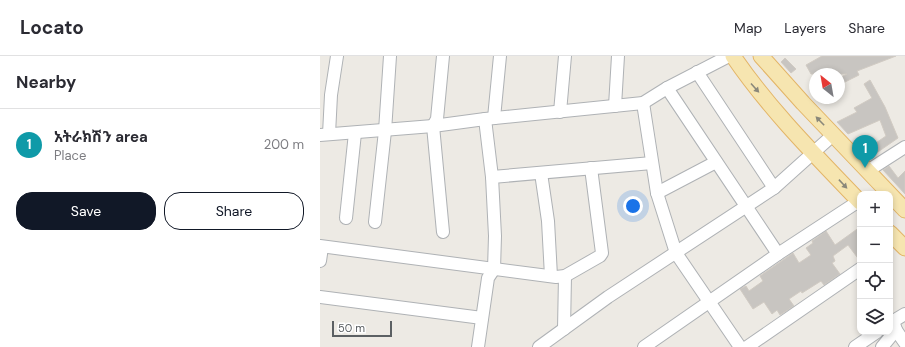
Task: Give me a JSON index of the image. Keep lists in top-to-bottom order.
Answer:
{
  "scale_bar": "50 m",
  "north": "top left",
  "page": {
    "header": "Locato",
    "nav": ["Map", "Layers", "Share"],
    "heading": "Nearby",
    "list": [
      {
        "mark": "1",
        "name": "አትራክሽን area",
        "note": "Place",
        "value": "200 m"
      }
    ],
    "pins": "1",
    "buttons": ["Save", "Share"],
    "map_buttons": ["+", "−"],
    "scale": "50 m"
  }
}
